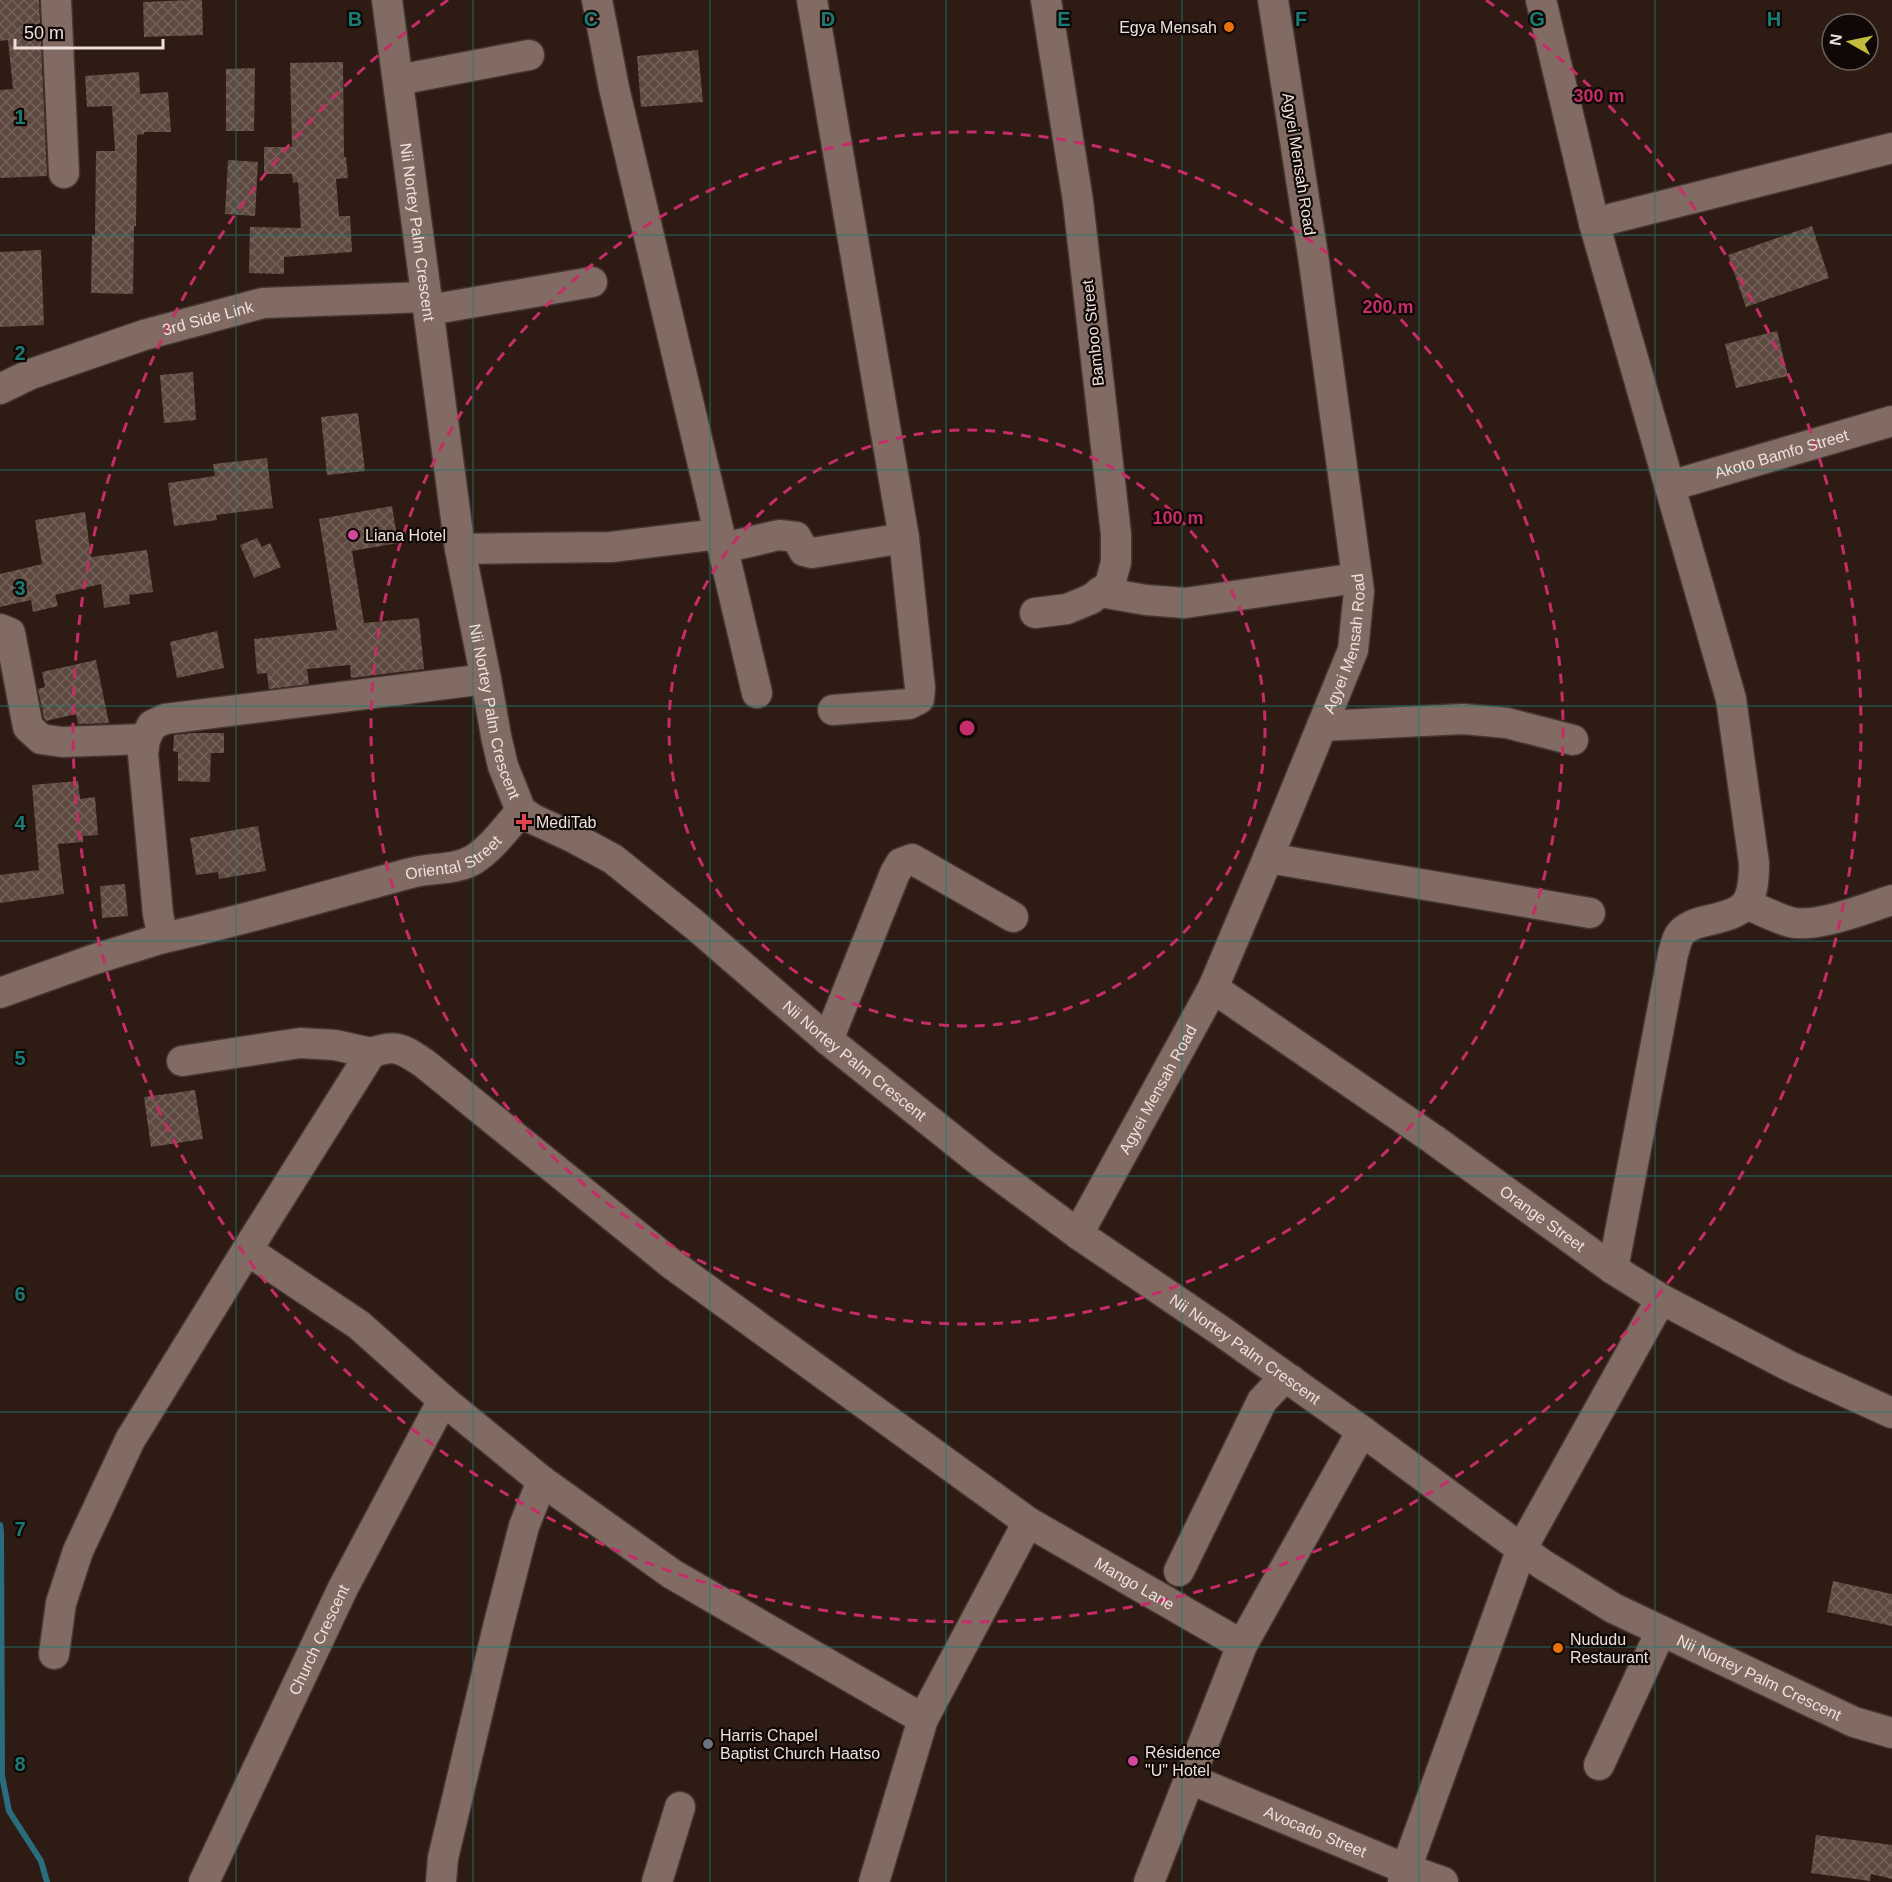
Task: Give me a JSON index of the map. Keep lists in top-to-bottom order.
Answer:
{
  "streets": {
    "street": [
      "Agyei Mensah Road",
      "Nii Nortey Palm Crescent",
      "3rd Side Link",
      "Bamboo Street",
      "Akoto Bamfo Street",
      "Oriental Street",
      "Orange Street",
      "Mango Lane",
      "Church Crescent",
      "Avocado Street"
    ]
  },
  "crossings": [
    ["Agyei Mensah Road", "Nii Nortey Palm Crescent"],
    ["Agyei Mensah Road", "Orange Street"],
    ["Nii Nortey Palm Crescent", "3rd Side Link"],
    ["Nii Nortey Palm Crescent", "Oriental Street"]
  ],
  "places": {
    "other": [
      "Egya Mensah",
      "Liana Hotel",
      "Nududu Restaurant",
      "Harris Chapel Baptist Church Haatso",
      "Résidence \"U\" Hotel"
    ],
    "health": ["MediTab"]
  },
  "scale_bar": "50 m",
  "north": "left",
  "grid": {
    "columns": [
      "B",
      "C",
      "D",
      "E",
      "F",
      "G",
      "H"
    ],
    "rows": [
      "1",
      "2",
      "3",
      "4",
      "5",
      "6",
      "7",
      "8"
    ]
  },
  "rings": ["300 m", "200 m", "100 m"]
}
